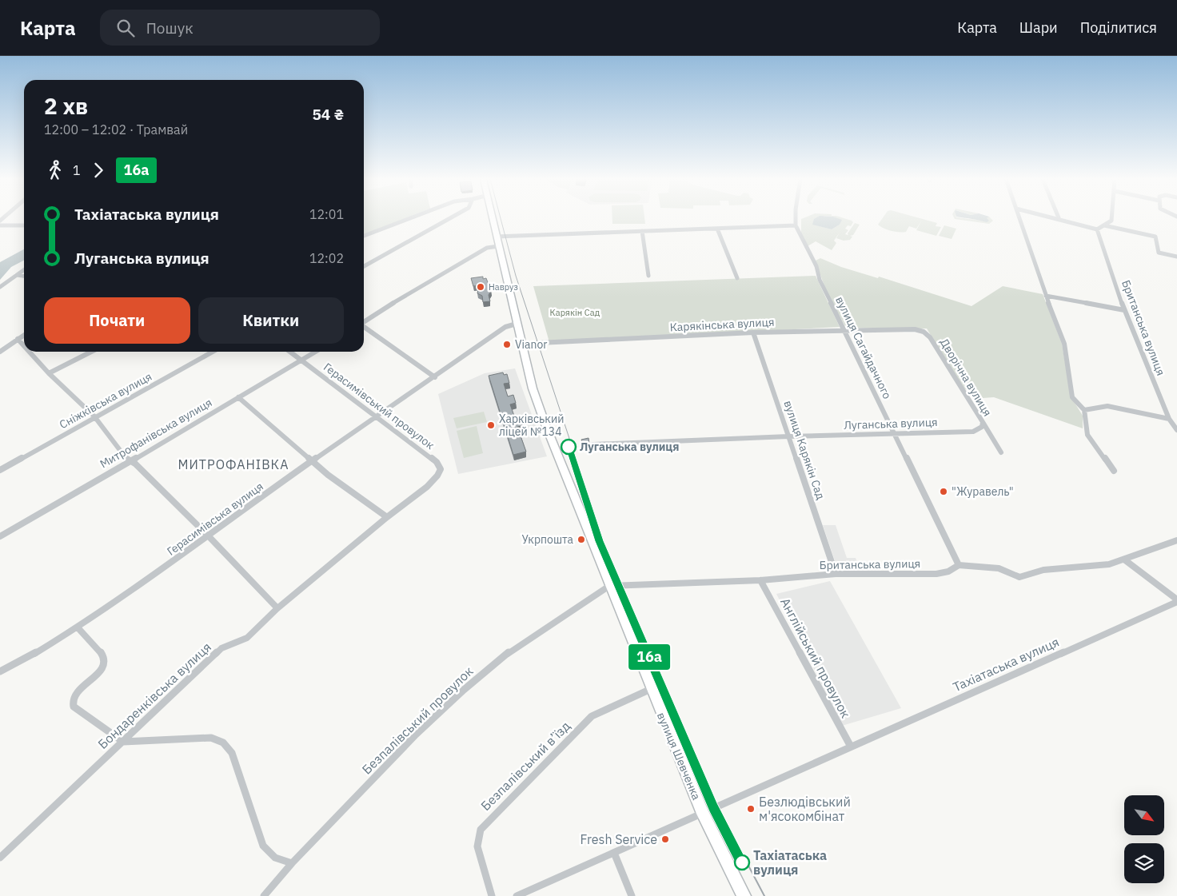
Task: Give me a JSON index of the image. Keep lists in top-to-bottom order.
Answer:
{
  "streets": {
    "main road": ["вулиця Шевченка"],
    "street": [
      "Карякінська вулиця",
      "Британська вулиця",
      "вулиця Сагайдачного",
      "Дворічна вулиця",
      "Сніжківська вулиця",
      "Герасимівський провулок",
      "Луганська вулиця",
      "Митрофанівська вулиця",
      "вулиця Карякін Сад",
      "Герасимівська вулиця",
      "Англійський провулок",
      "Тахіатаська вулиця",
      "Бондаренківська вулиця",
      "Безпалівський провулок",
      "Безпалівський в’їзд"
    ]
  },
  "crossings": [
    ["Карякінська вулиця", "вулиця Сагайдачного"],
    ["Карякінська вулиця", "Дворічна вулиця"],
    ["Карякінська вулиця", "вулиця Карякін Сад"],
    ["Карякінська вулиця", "вулиця Шевченка"],
    ["Британська вулиця", "вулиця Сагайдачного"],
    ["Британська вулиця", "вулиця Карякін Сад"],
    ["Британська вулиця", "Англійський провулок"],
    ["Британська вулиця", "Безпалівський провулок"],
    ["Британська вулиця", "вулиця Шевченка"],
    ["вулиця Сагайдачного", "Луганська вулиця"],
    ["Дворічна вулиця", "Луганська вулиця"],
    ["Герасимівський провулок", "Митрофанівська вулиця"],
    ["Герасимівський провулок", "Герасимівська вулиця"],
    ["Герасимівський провулок", "Бондаренківська вулиця"],
    ["Луганська вулиця", "вулиця Карякін Сад"],
    ["Герасимівська вулиця", "вулиця Шевченка"],
    ["Англійський провулок", "Тахіатаська вулиця"],
    ["Тахіатаська вулиця", "вулиця Шевченка"],
    ["Безпалівський провулок", "вулиця Шевченка"],
    ["вулиця Шевченка", "Безпалівський в’їзд"]
  ],
  "districts": ["МИТРОФАНІВКА"],
  "parks": ["Карякін Сад"],
  "places": [
    "Навруз",
    "Vianor",
    "Харківський ліцей №134",
    "Луганська вулиця",
    "\"Журавель\"",
    "Укрпошта",
    "Безлюдівський м'ясокомбінат",
    "Fresh Service",
    "Тахіатаська вулиця"
  ],
  "lines": ["tram line 16a"],
  "north": "bottom right",
  "page": {
    "header": "Карта",
    "search": "Пошук",
    "nav": ["Карта", "Шари", "Поділитися"],
    "on_map": "16a",
    "heading": ["2 хв", "12:00 – 12:02 · Трамвай", "54 ₴"],
    "legs": ["1", "16a"],
    "list": [
      {
        "name": "Тахіатаська вулиця",
        "value": "12:01"
      },
      {
        "name": "Луганська вулиця",
        "value": "12:02"
      }
    ],
    "buttons": ["Почати", "Квитки"]
  }
}
